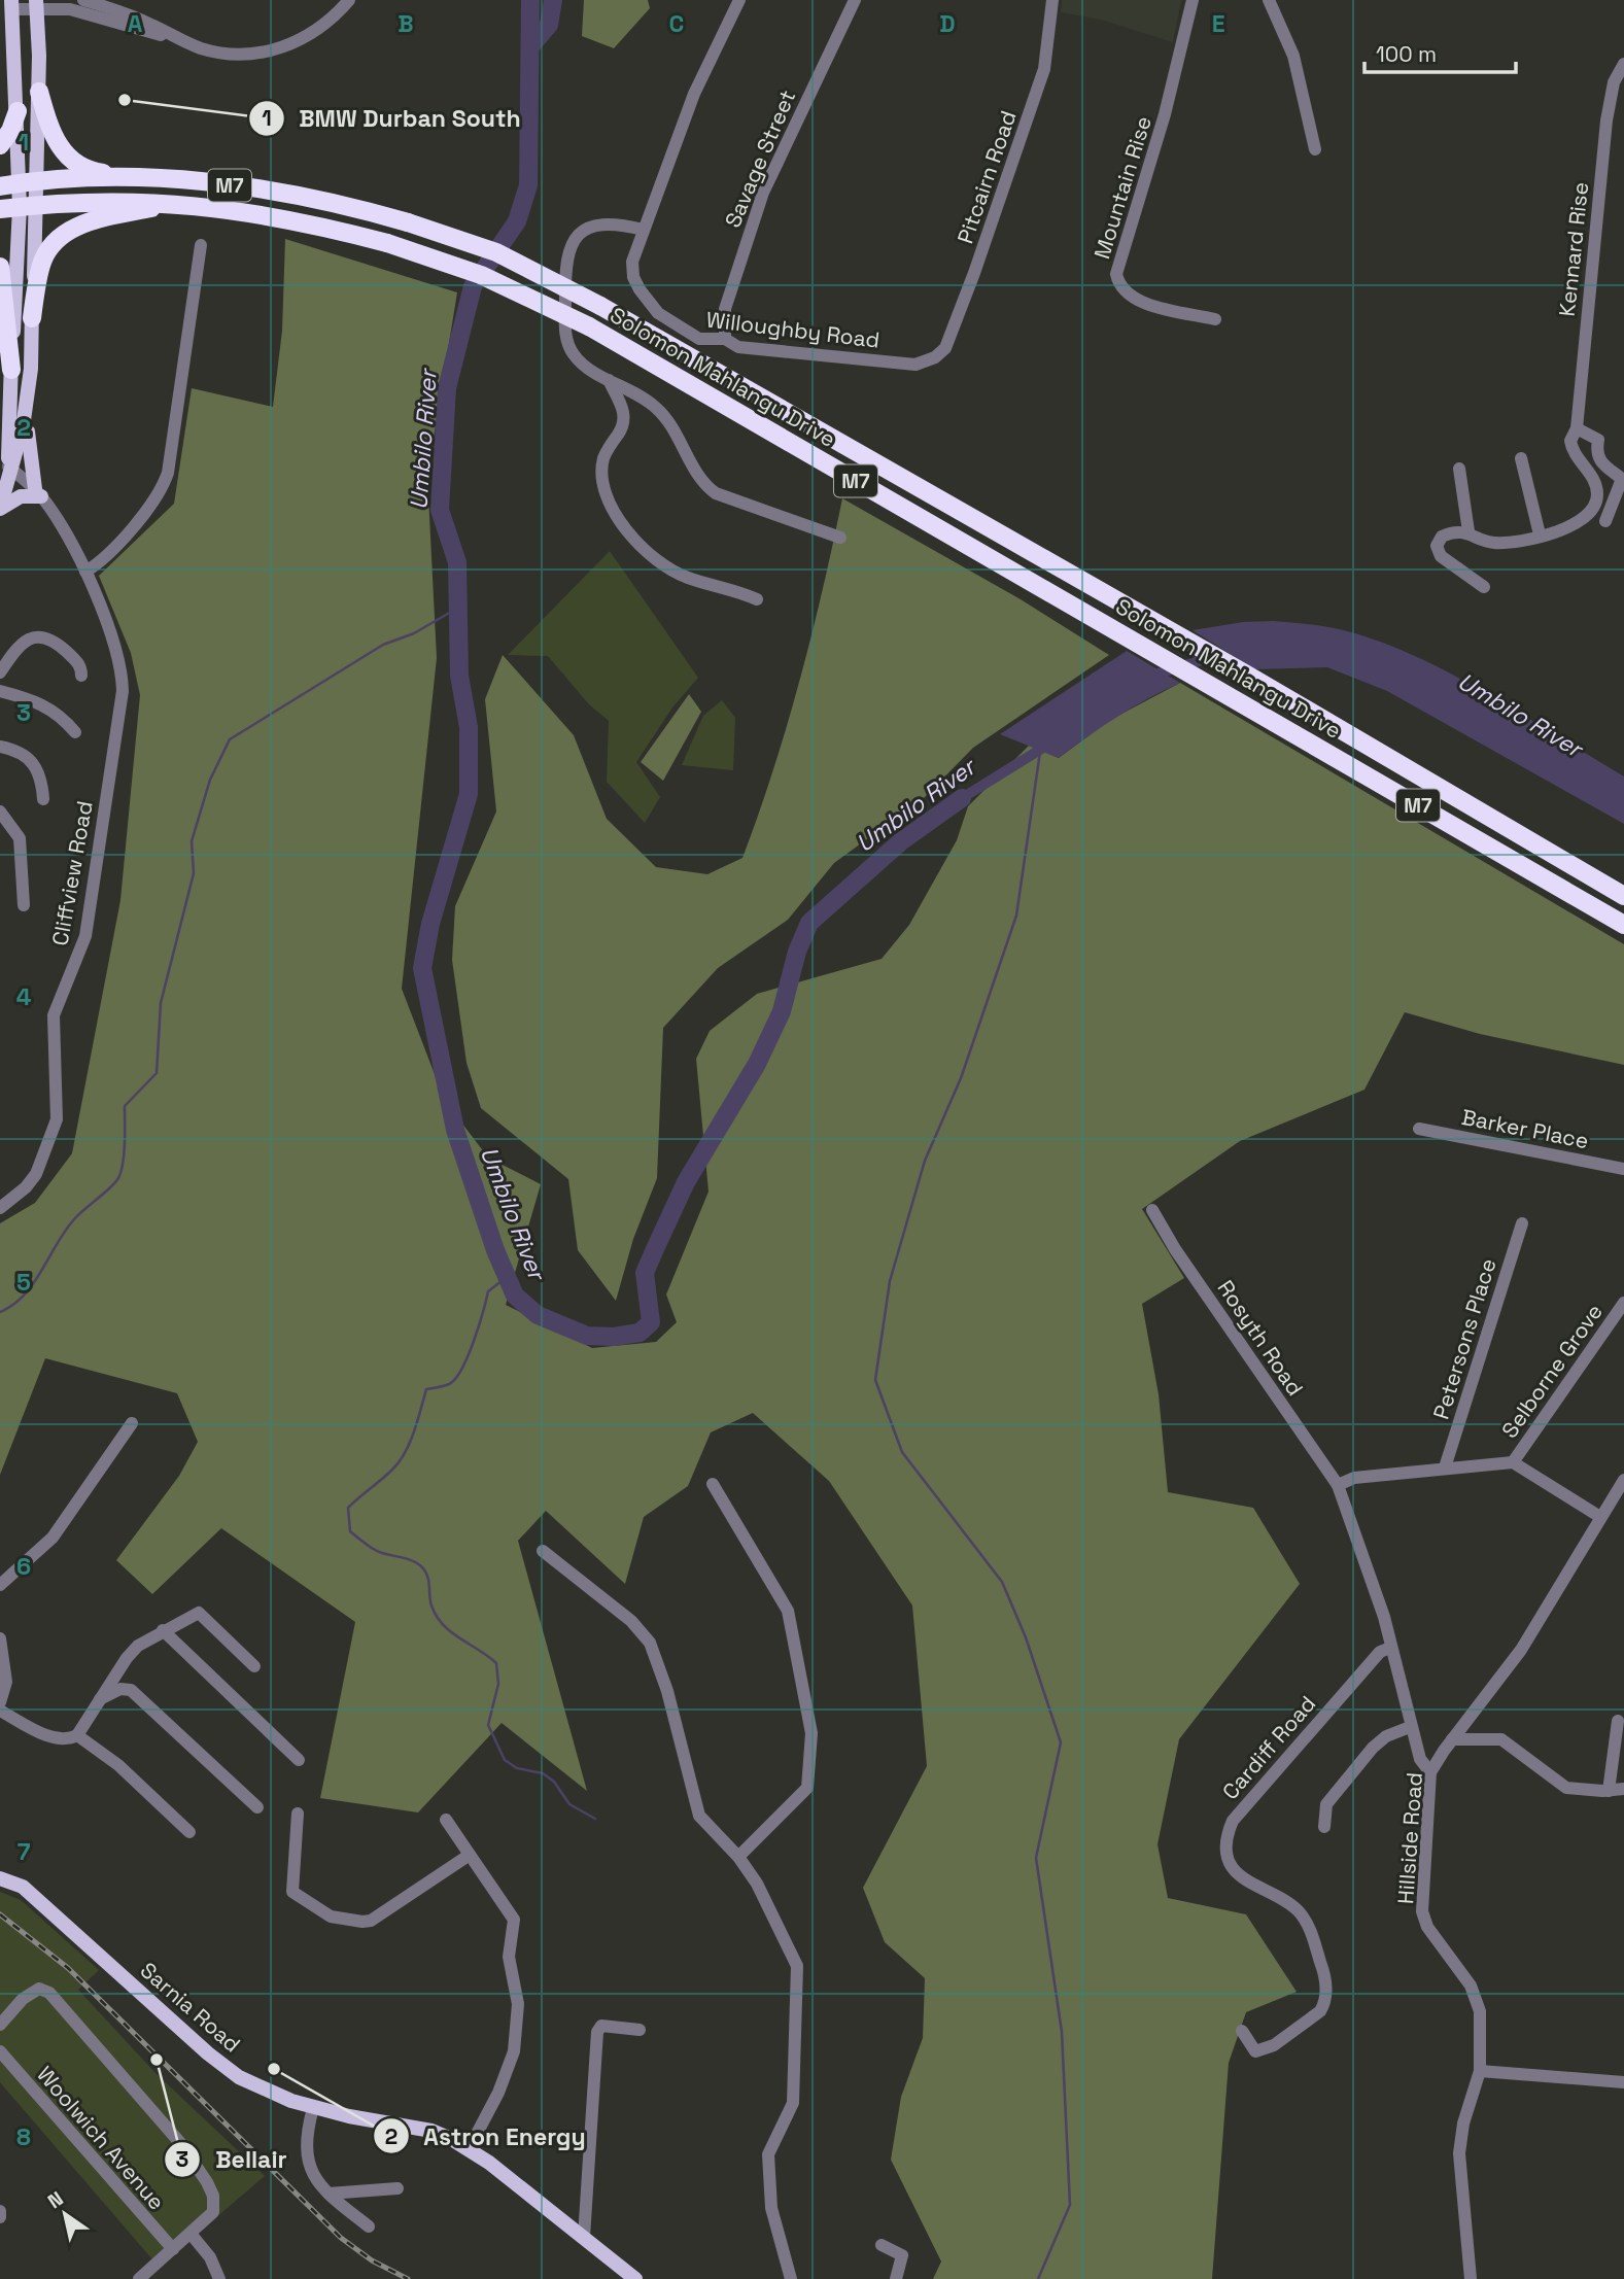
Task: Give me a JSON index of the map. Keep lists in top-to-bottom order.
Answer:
{
  "streets": {
    "highway": ["M7", "Solomon Mahlangu Drive"],
    "main road": ["Sarnia Road"],
    "street": [
      "Savage Street",
      "Pitcairn Road",
      "Mountain Rise",
      "Kennard Rise",
      "Willoughby Road",
      "Cliffview Road",
      "Barker Place",
      "Rosyth Road",
      "Petersons Place",
      "Selborne Grove",
      "Cardiff Road",
      "Hillside Road",
      "Woolwich Avenue"
    ]
  },
  "crossings": [
    ["Savage Street", "Willoughby Road"],
    ["Pitcairn Road", "Willoughby Road"]
  ],
  "water": ["Umbilo River"],
  "places": ["BMW Durban South", "Bellair", "Astron Energy"],
  "scale_bar": "100 m",
  "north": "top left",
  "grid": {
    "columns": [
      "A",
      "B",
      "C",
      "D",
      "E"
    ],
    "rows": [
      "1",
      "2",
      "3",
      "4",
      "5",
      "6",
      "7",
      "8"
    ]
  }
}
